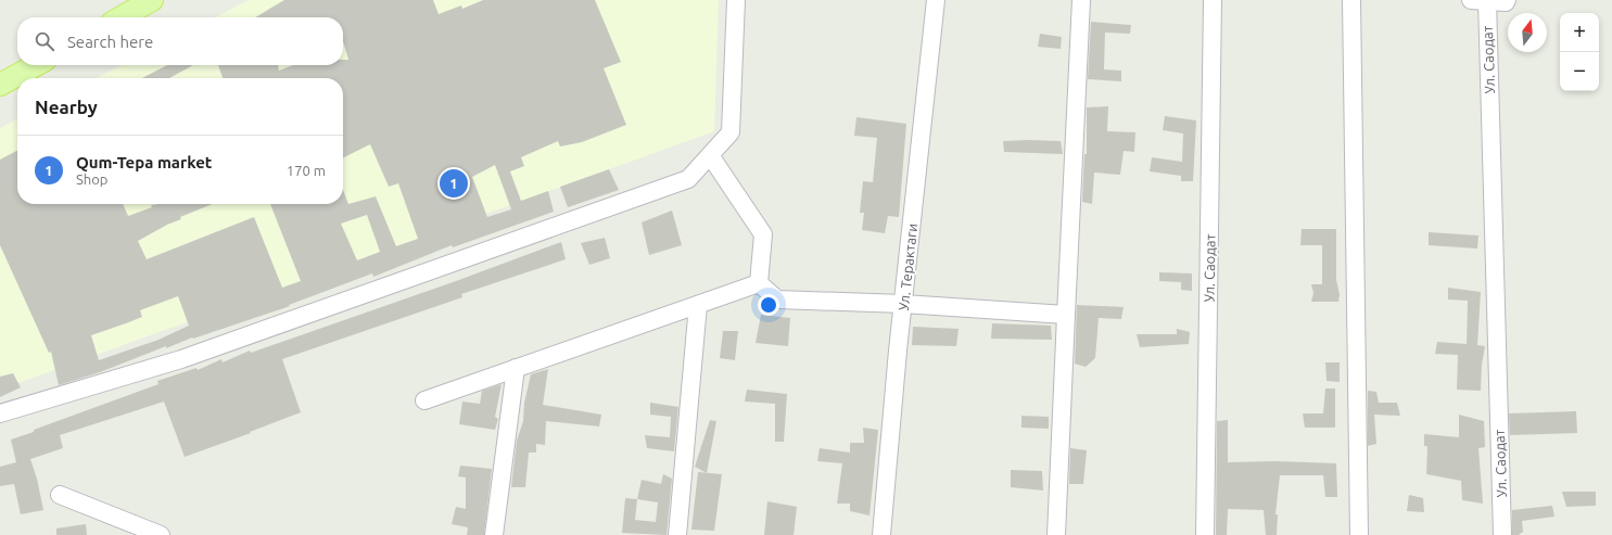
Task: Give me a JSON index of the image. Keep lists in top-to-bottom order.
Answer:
{
  "streets": {
    "street": ["Ул. Саодат", "Ул. Терактаги"]
  },
  "north": "top",
  "page": {
    "map_buttons": ["+", "−"],
    "search": "Search here",
    "heading": "Nearby",
    "list": [
      {
        "mark": "1",
        "name": "Qum-Tepa market",
        "note": "Shop",
        "value": "170 m"
      }
    ],
    "pins": "1"
  }
}
